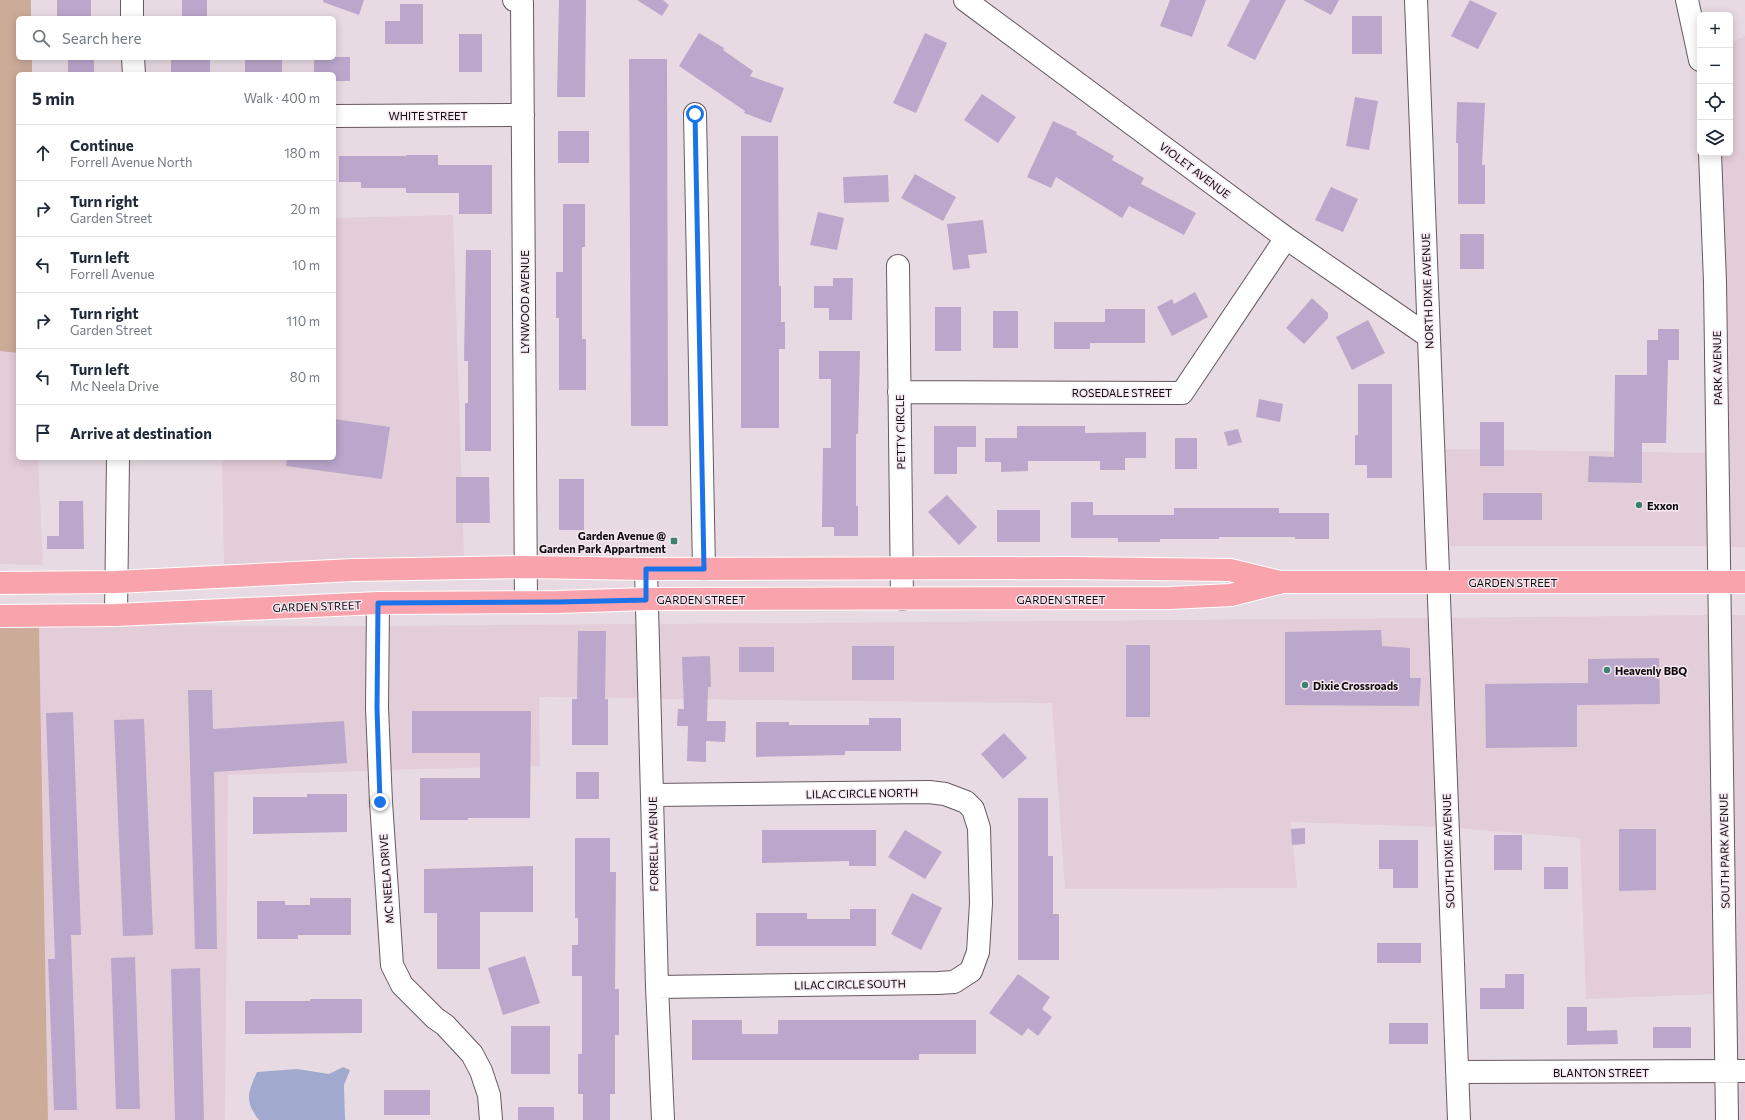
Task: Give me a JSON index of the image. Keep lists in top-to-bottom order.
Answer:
{
  "streets": {
    "main road": ["GARDEN STREET"],
    "street": [
      "WHITE STREET",
      "VIOLET AVENUE",
      "NORTH DIXIE AVENUE",
      "LYNWOOD AVENUE",
      "PARK AVENUE",
      "ROSEDALE STREET",
      "PETTY CIRCLE",
      "LILAC CIRCLE NORTH",
      "FORRELL AVENUE",
      "SOUTH DIXIE AVENUE",
      "SOUTH PARK AVENUE",
      "MC NEELA DRIVE",
      "LILAC CIRCLE SOUTH",
      "BLANTON STREET"
    ]
  },
  "crossings": [
    ["WHITE STREET", "LYNWOOD AVENUE"],
    ["VIOLET AVENUE", "NORTH DIXIE AVENUE"],
    ["VIOLET AVENUE", "ROSEDALE STREET"],
    ["NORTH DIXIE AVENUE", "GARDEN STREET"],
    ["NORTH DIXIE AVENUE", "SOUTH DIXIE AVENUE"],
    ["LYNWOOD AVENUE", "GARDEN STREET"],
    ["PARK AVENUE", "GARDEN STREET"],
    ["PARK AVENUE", "SOUTH PARK AVENUE"],
    ["ROSEDALE STREET", "PETTY CIRCLE"],
    ["PETTY CIRCLE", "GARDEN STREET"],
    ["GARDEN STREET", "FORRELL AVENUE"],
    ["GARDEN STREET", "SOUTH DIXIE AVENUE"],
    ["GARDEN STREET", "SOUTH PARK AVENUE"],
    ["GARDEN STREET", "MC NEELA DRIVE"],
    ["LILAC CIRCLE NORTH", "FORRELL AVENUE"],
    ["LILAC CIRCLE NORTH", "LILAC CIRCLE SOUTH"],
    ["FORRELL AVENUE", "LILAC CIRCLE SOUTH"],
    ["SOUTH DIXIE AVENUE", "BLANTON STREET"],
    ["SOUTH PARK AVENUE", "BLANTON STREET"]
  ],
  "places": {
    "other": ["Exxon", "Heavenly BBQ", "Dixie Crossroads"],
    "transit": ["Garden Avenue @ Garden Park Appartment"]
  },
  "page": {
    "map_buttons": ["+", "−"],
    "search": "Search here",
    "heading": ["5 min", "Walk · 400 m"],
    "list": [
      ["Continue", "Forrell Avenue North", "180 m"],
      ["Turn right", "Garden Street", "20 m"],
      ["Turn left", "Forrell Avenue", "10 m"],
      ["Turn right", "Garden Street", "110 m"],
      ["Turn left", "Mc Neela Drive", "80 m"],
      "Arrive at destination"
    ]
  }
}
